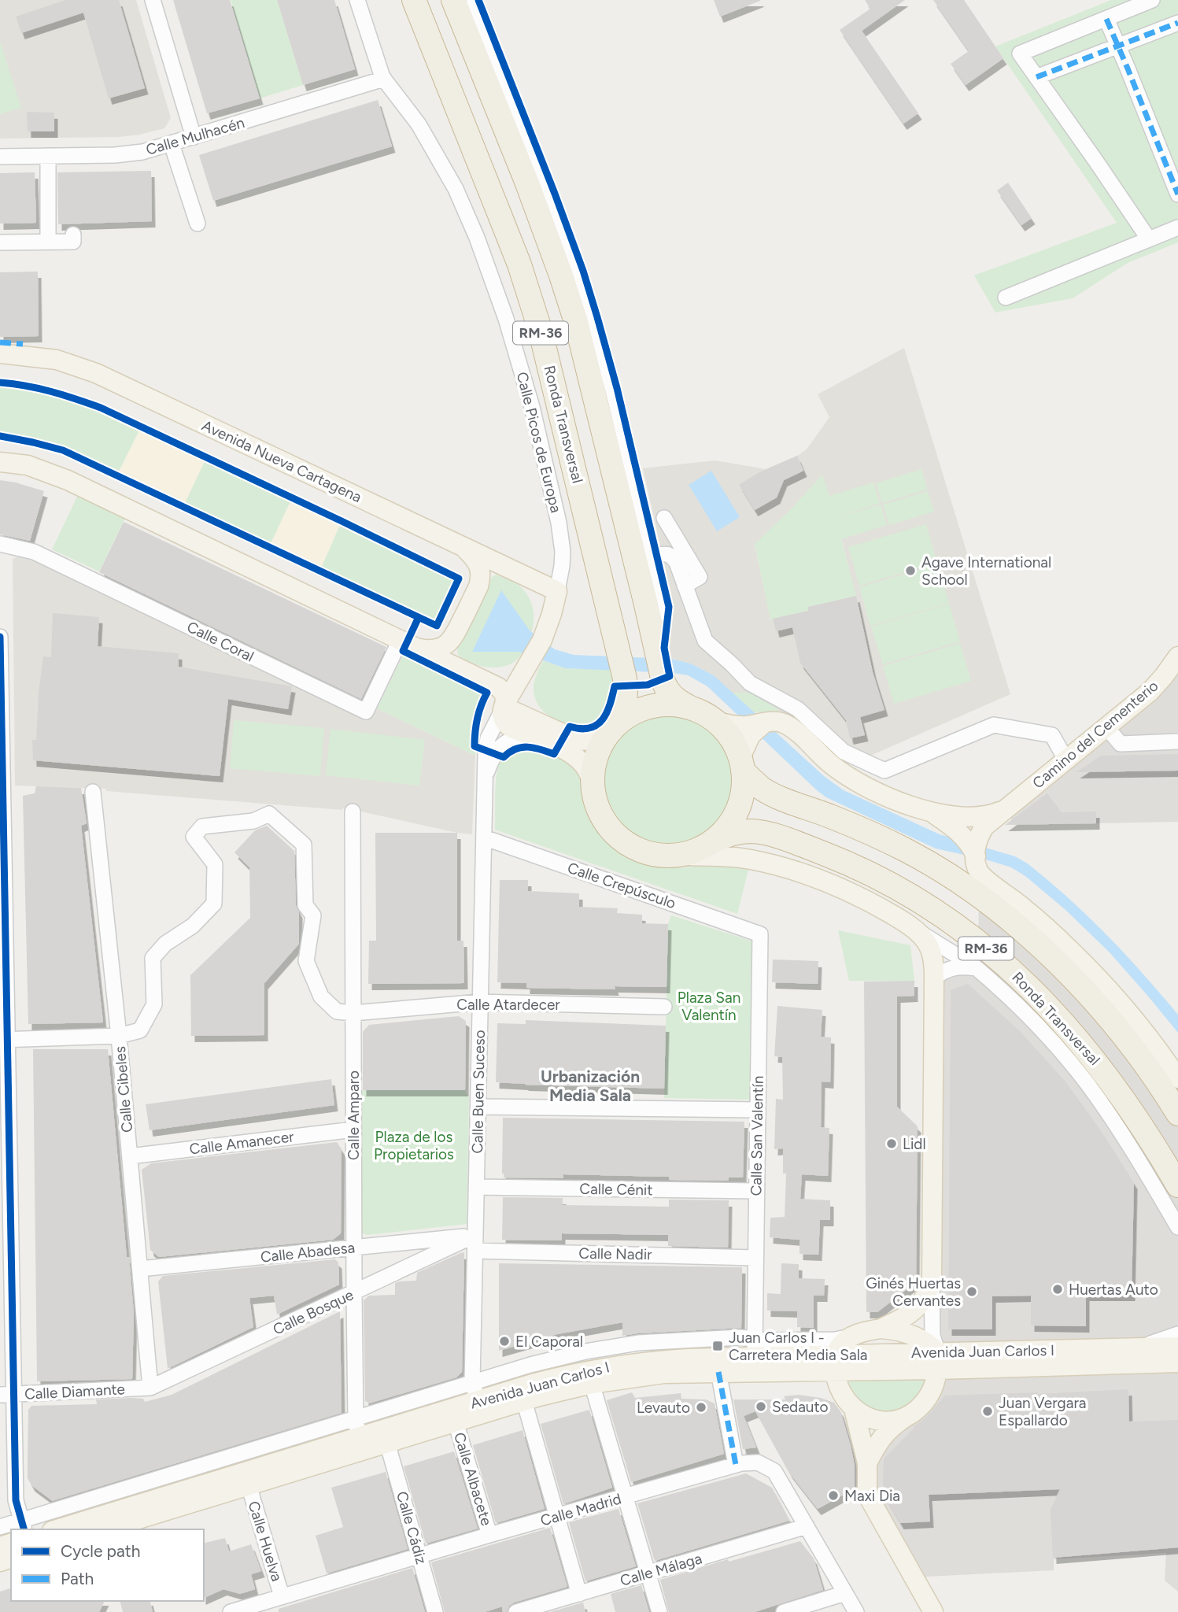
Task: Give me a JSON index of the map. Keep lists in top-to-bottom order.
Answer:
{
  "streets": {
    "highway": ["RM-36", "Ronda Transversal"],
    "main road": ["Avenida Nueva Cartagena", "Camino del Cementerio", "Avenida Juan Carlos I"],
    "street": [
      "Calle Mulhacén",
      "Calle Picos de Europa",
      "Calle Coral",
      "Calle Crepúsculo",
      "Calle Atardecer",
      "Calle Cibeles",
      "Calle Buen Suceso",
      "Calle Amparo",
      "Calle San Valentín",
      "Calle Amanecer",
      "Calle Cénit",
      "Calle Abadesa",
      "Calle Nadir",
      "Calle Bosque",
      "Calle Diamante",
      "Calle Albacete",
      "Calle Madrid",
      "Calle Cádiz",
      "Calle Huelva",
      "Calle Málaga"
    ]
  },
  "crossings": [
    ["Calle Mulhacén", "Calle Picos de Europa"],
    ["RM-36", "Ronda Transversal"],
    ["Calle Picos de Europa", "Avenida Nueva Cartagena"],
    ["Calle Crepúsculo", "Calle Buen Suceso"],
    ["Calle Crepúsculo", "Calle San Valentín"],
    ["Calle Atardecer", "Calle Buen Suceso"],
    ["Calle Atardecer", "Calle Amparo"],
    ["Calle Cibeles", "Calle Amanecer"],
    ["Calle Cibeles", "Calle Abadesa"],
    ["Calle Cibeles", "Calle Bosque"],
    ["Calle Cibeles", "Calle Diamante"],
    ["Calle Buen Suceso", "Calle Cénit"],
    ["Calle Buen Suceso", "Calle Abadesa"],
    ["Calle Buen Suceso", "Calle Nadir"],
    ["Calle Buen Suceso", "Calle Bosque"],
    ["Calle Buen Suceso", "Avenida Juan Carlos I"],
    ["Calle Amparo", "Calle Amanecer"],
    ["Calle Amparo", "Calle Abadesa"],
    ["Calle Amparo", "Calle Bosque"],
    ["Calle Amparo", "Avenida Juan Carlos I"],
    ["Calle San Valentín", "Calle Cénit"],
    ["Calle San Valentín", "Calle Nadir"],
    ["Calle San Valentín", "Avenida Juan Carlos I"],
    ["Calle Abadesa", "Calle Nadir"],
    ["Calle Abadesa", "Calle Bosque"],
    ["Calle Nadir", "Calle Bosque"],
    ["Calle Bosque", "Calle Diamante"],
    ["Avenida Juan Carlos I", "Calle Albacete"],
    ["Avenida Juan Carlos I", "Calle Cádiz"],
    ["Avenida Juan Carlos I", "Calle Huelva"],
    ["Calle Albacete", "Calle Madrid"],
    ["Calle Madrid", "Calle Cádiz"],
    ["Calle Madrid", "Calle Huelva"],
    ["Calle Madrid", "Calle Málaga"]
  ],
  "districts": ["Urbanización Media Sala"],
  "parks": ["Plaza San Valentín", "Plaza de los Propietarios"],
  "places": {
    "other": [
      "Agave International School",
      "Lidl",
      "Huertas Auto",
      "Ginés Huertas Cervantes",
      "El Caporal",
      "Sedauto",
      "Levauto",
      "Juan Vergara Espallardo",
      "Maxi Dia"
    ],
    "transit": ["Juan Carlos I - Carretera Media Sala"]
  },
  "legend": ["Cycle path", "Path"]
}
